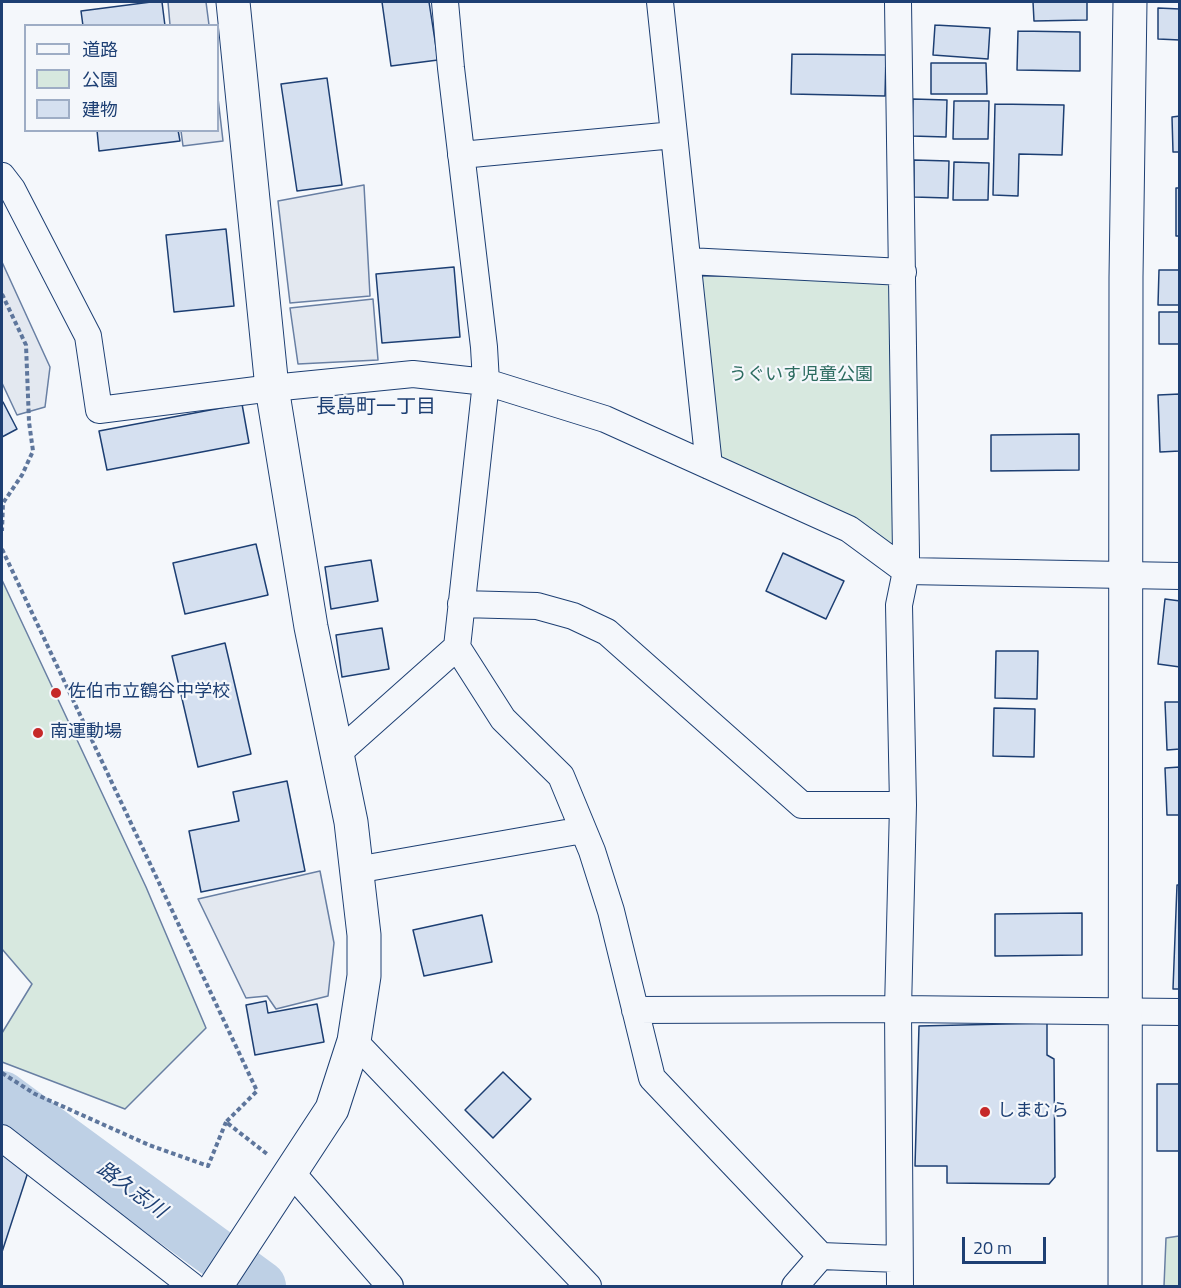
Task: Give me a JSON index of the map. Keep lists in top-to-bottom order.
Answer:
{
  "districts": ["長島町一丁目"],
  "water": ["路久志川"],
  "parks": ["うぐいす児童公園"],
  "places": ["佐伯市立鶴谷中学校", "南運動場", "しまむら"],
  "legend": ["道路", "公園", "建物"],
  "scale_bar": "20 m"
}
